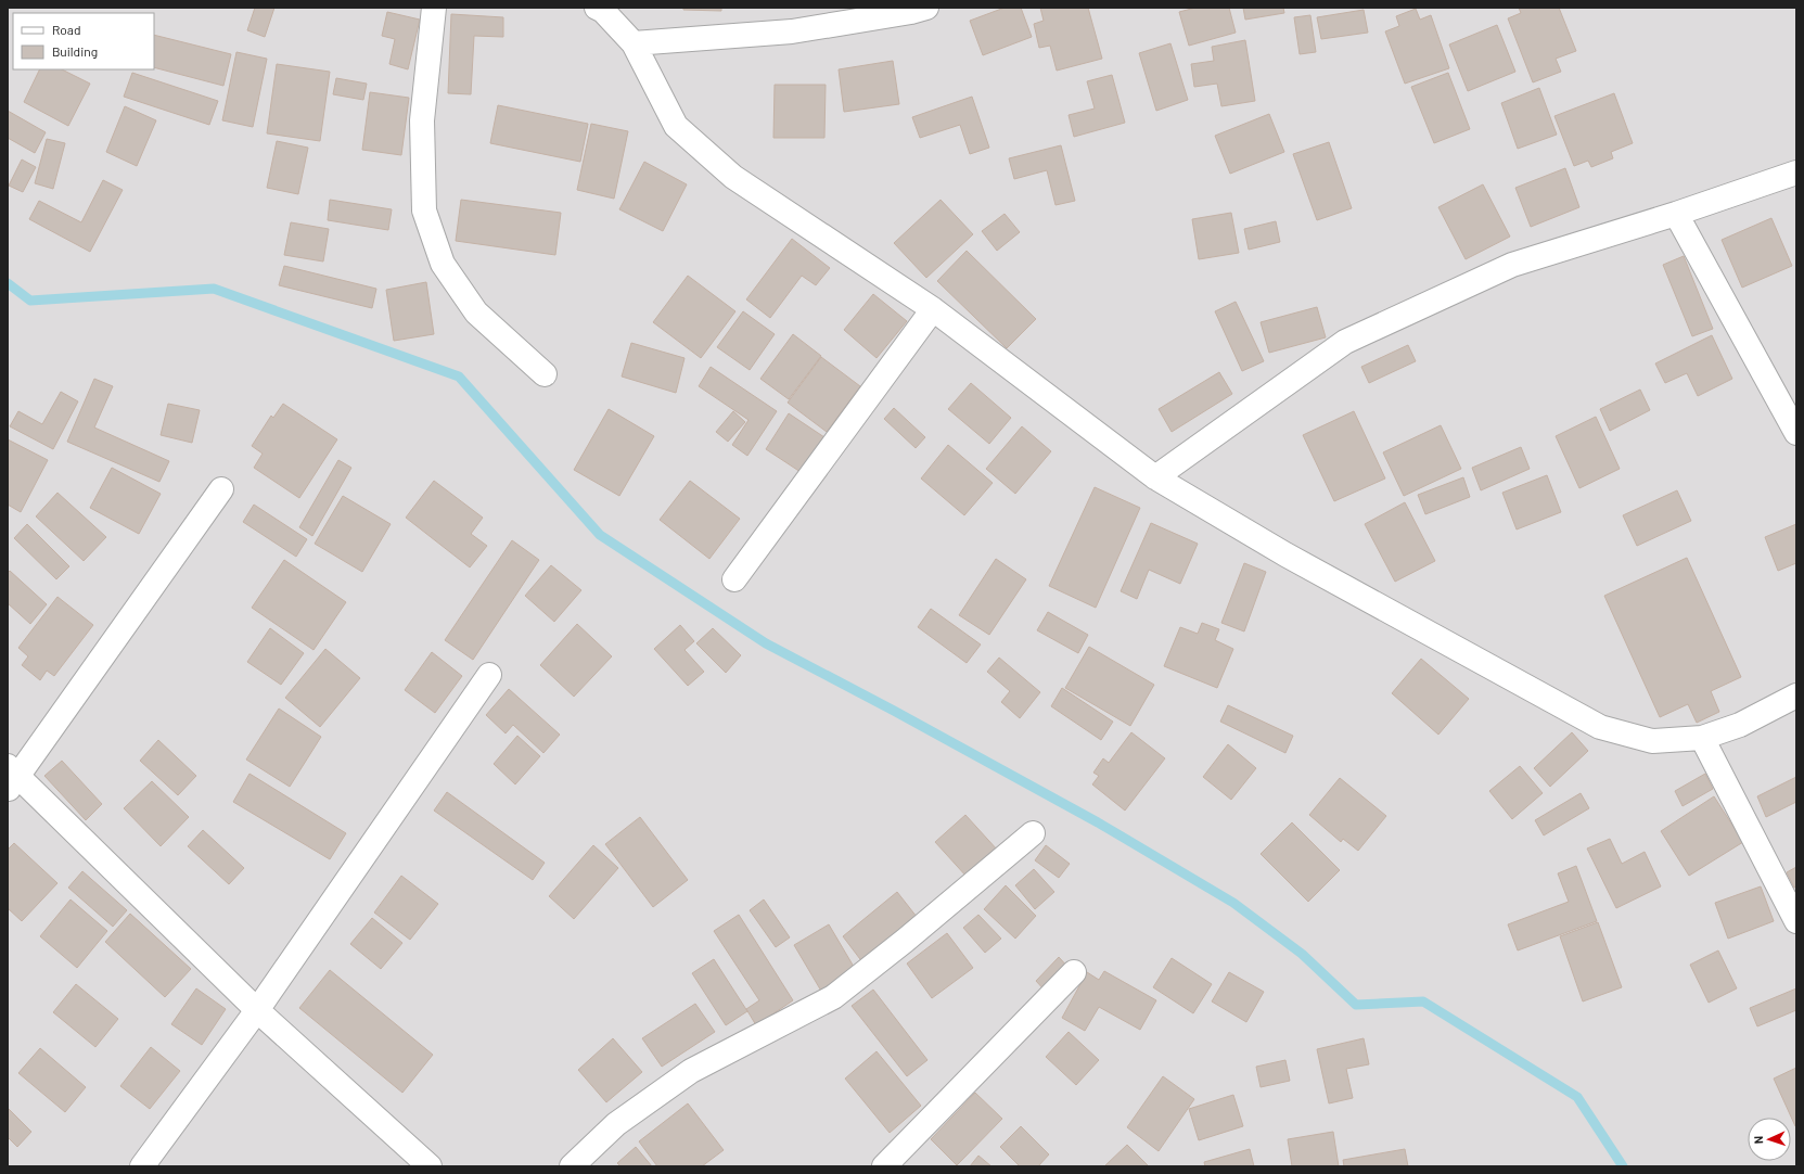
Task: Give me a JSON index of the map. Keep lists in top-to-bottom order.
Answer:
{
  "legend": ["Road", "Building"],
  "north": "left"
}
